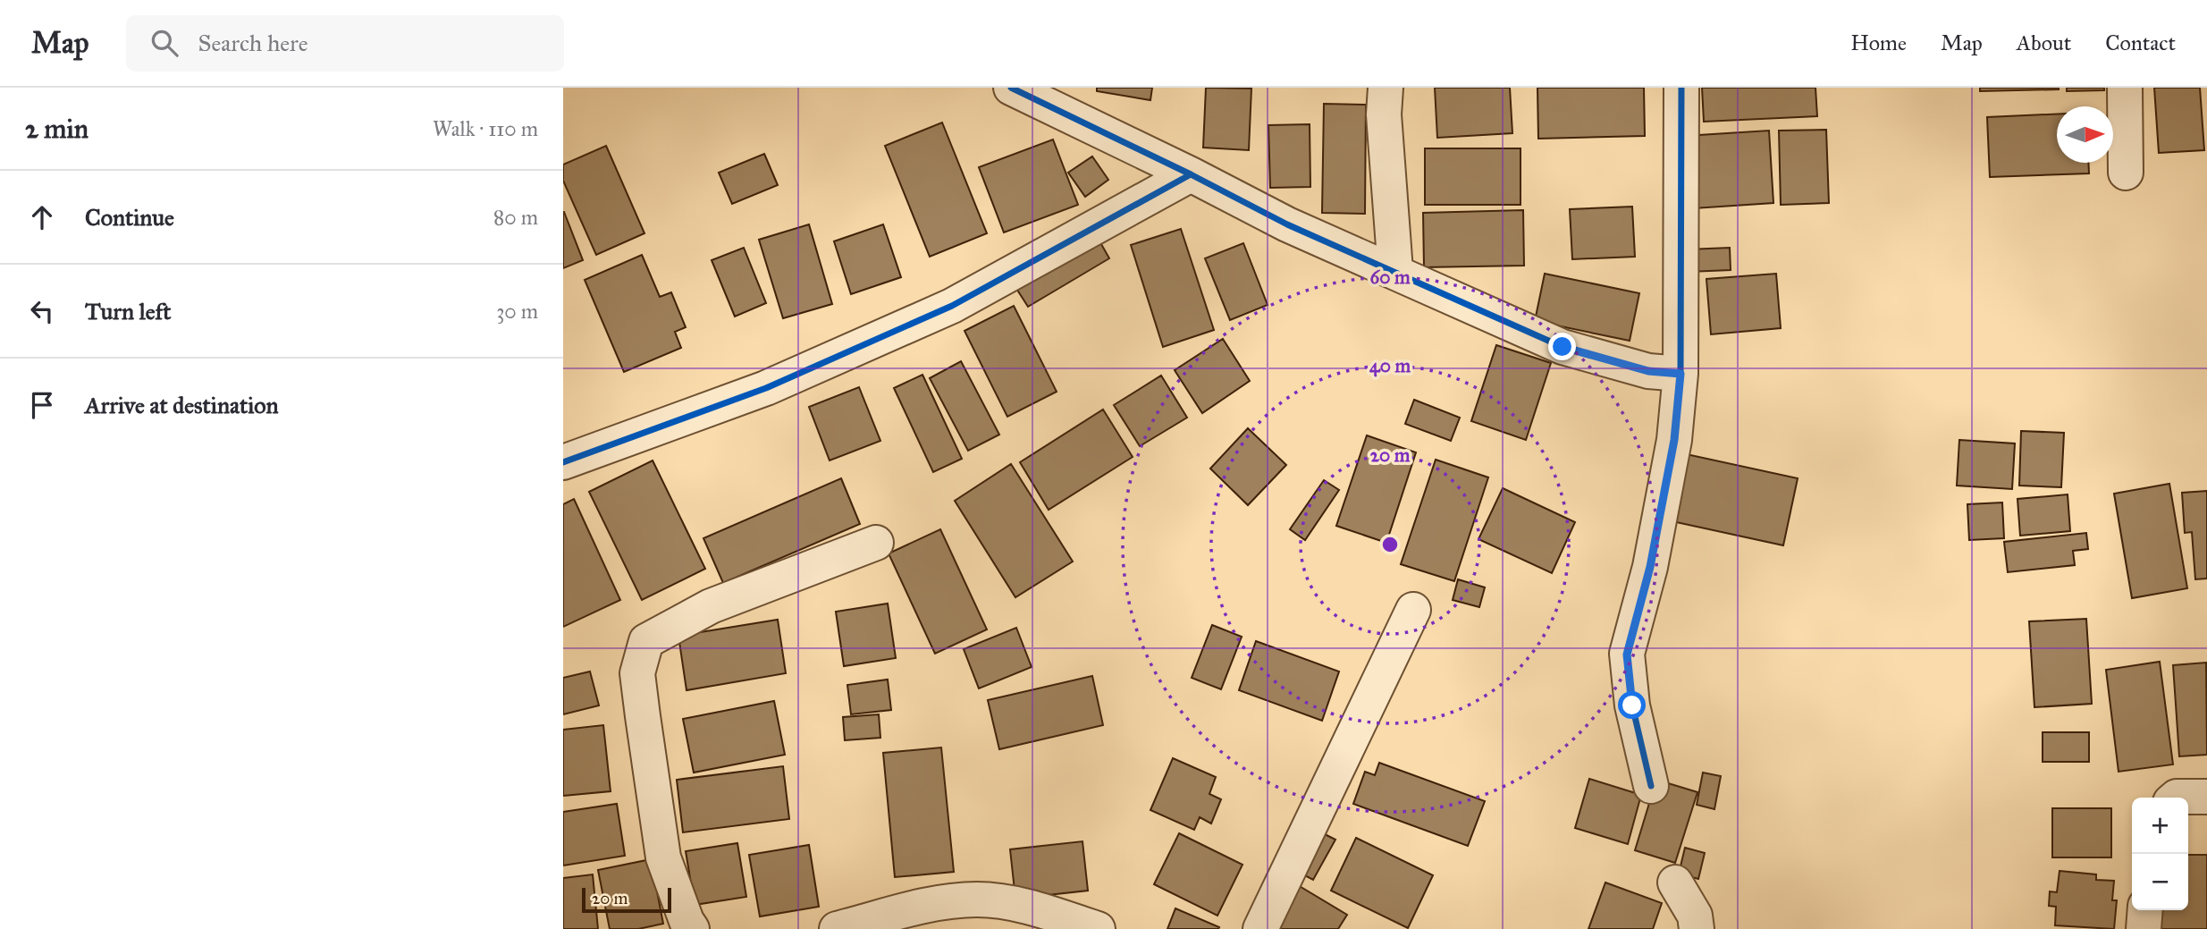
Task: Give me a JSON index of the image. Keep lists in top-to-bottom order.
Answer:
{
  "scale_bar": "20 m",
  "north": "right",
  "page": {
    "header": "Map",
    "search": "Search here",
    "nav": [
      "Home",
      "Map",
      "About",
      "Contact"
    ],
    "heading": ["2 min", "Walk · 110 m"],
    "list": [
      ["Continue", "80 m"],
      ["Turn left", "30 m"],
      "Arrive at destination"
    ],
    "map_buttons": ["+", "−"],
    "scale": "20 m"
  },
  "rings": ["60 m", "40 m", "20 m"]
}
